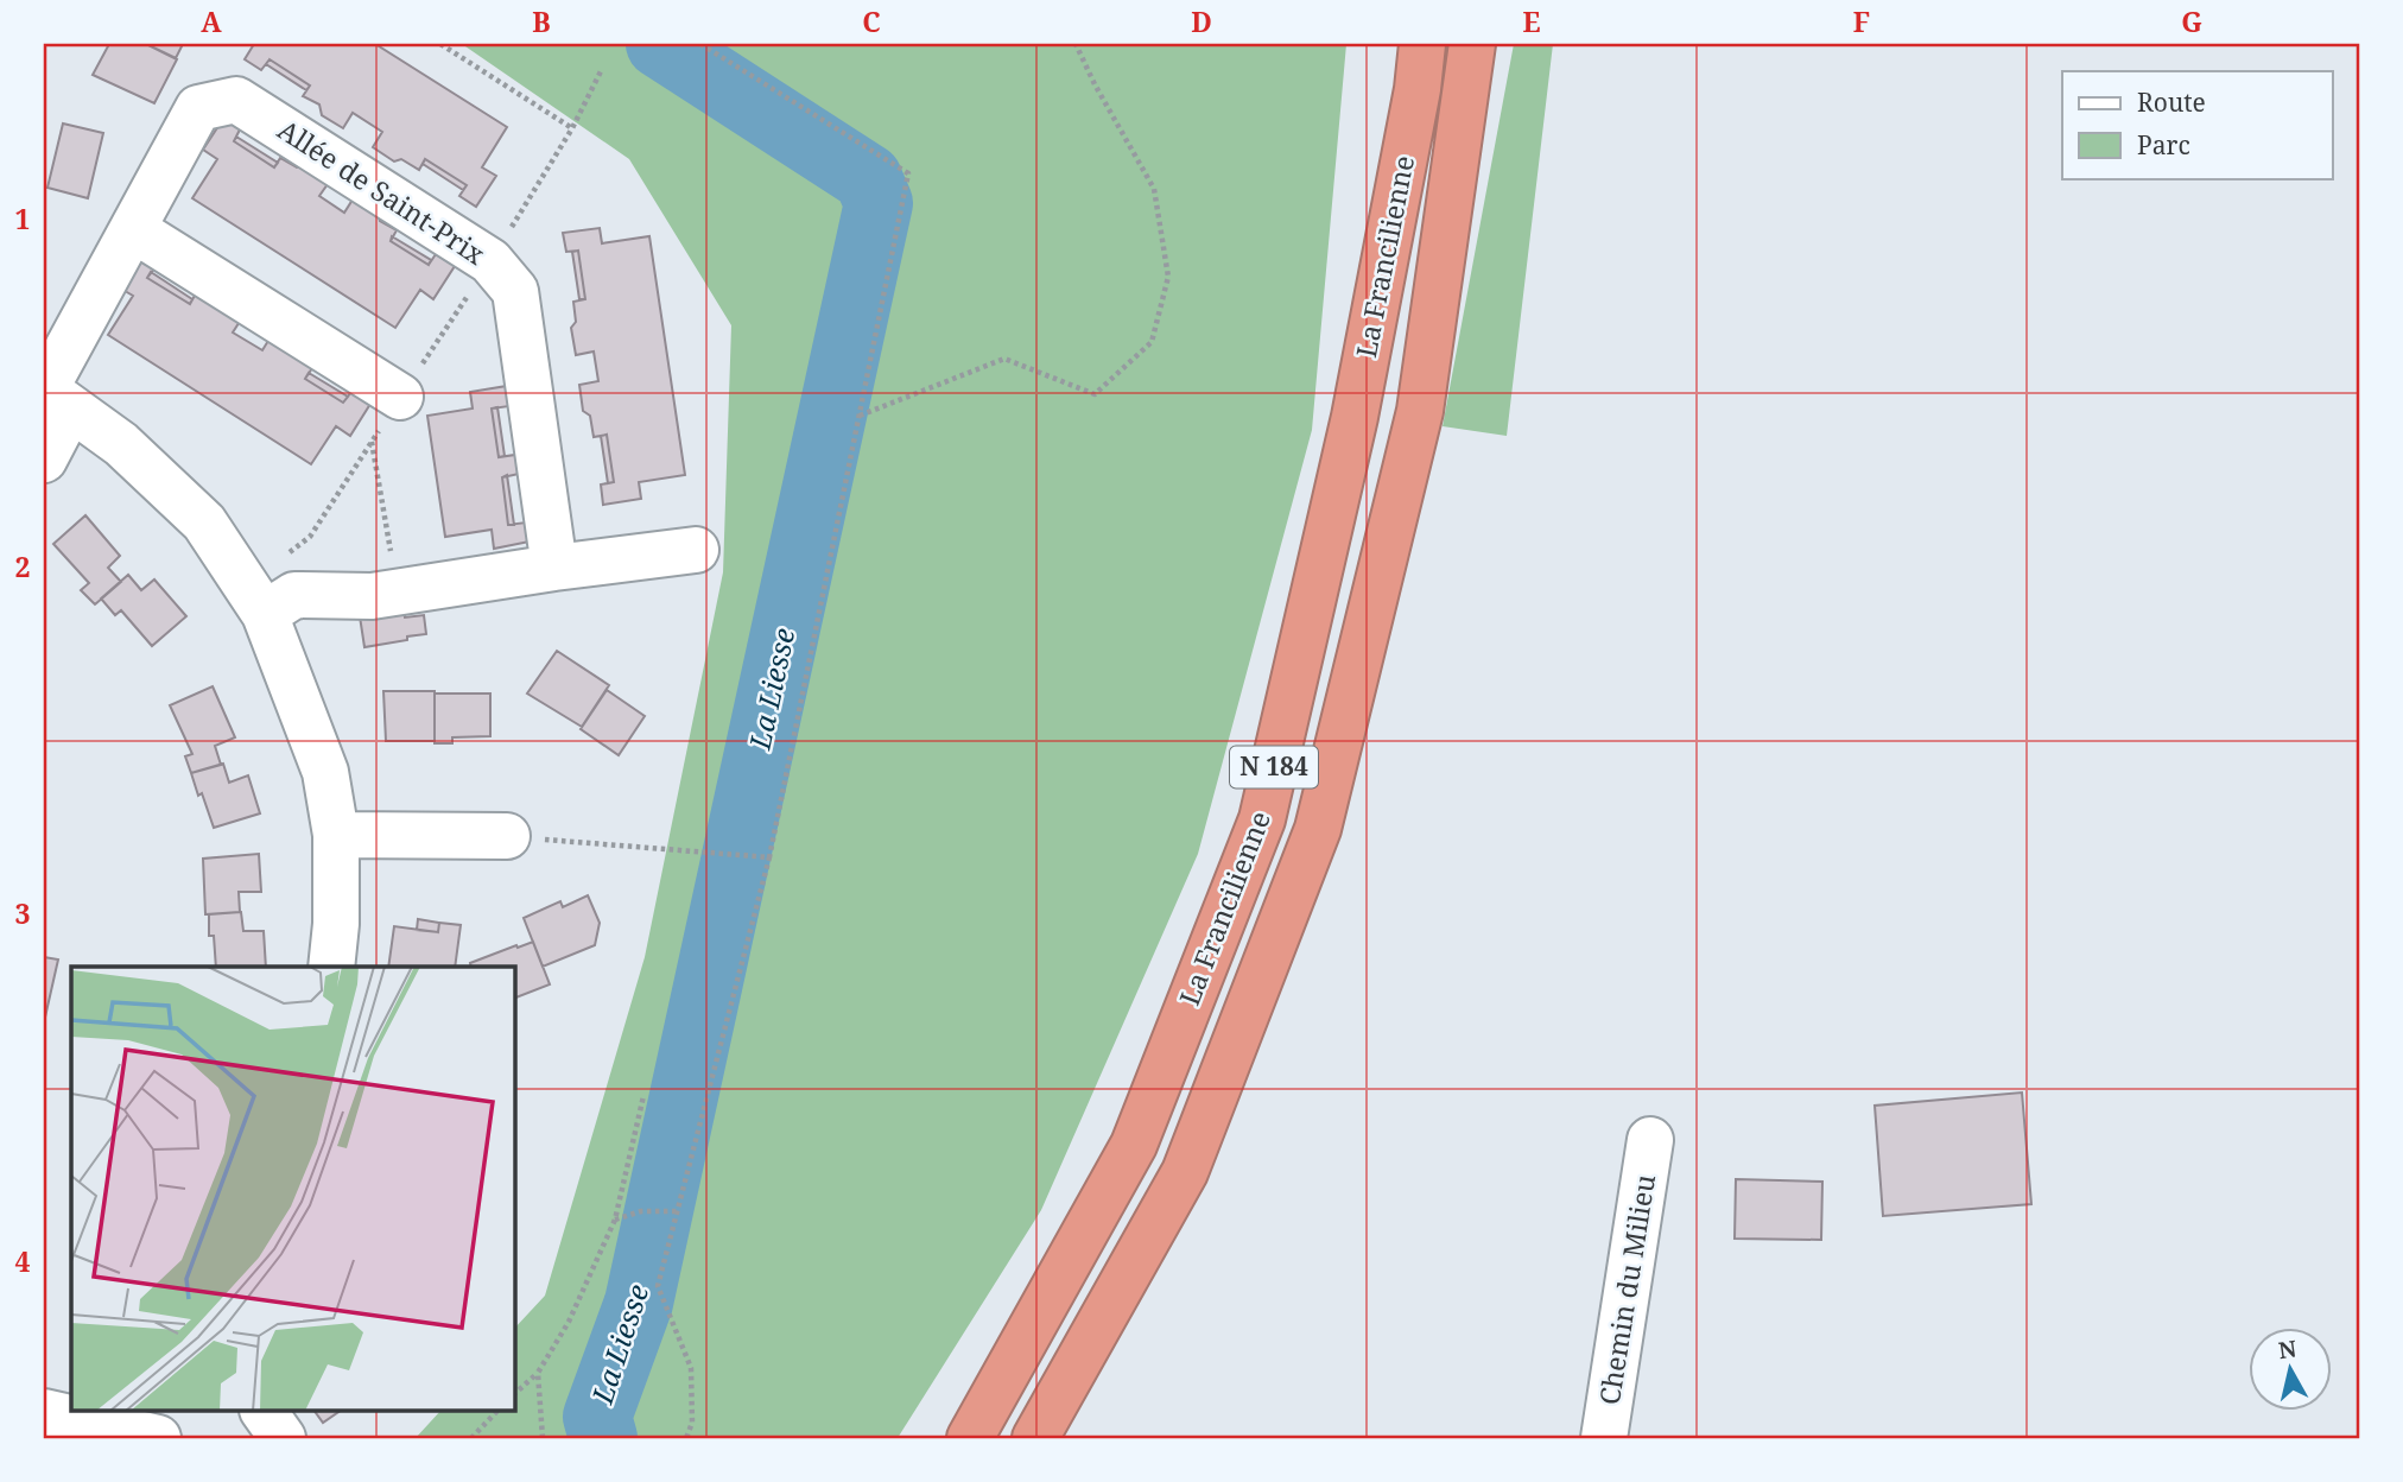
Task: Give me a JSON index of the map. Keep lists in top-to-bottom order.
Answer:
{
  "streets": {
    "highway": ["La Francilienne", "N 184"],
    "street": ["Allée de Saint-Prix", "Chemin du Milieu"]
  },
  "water": ["La Liesse"],
  "legend": ["Route", "Parc"],
  "north": "top",
  "grid": {
    "columns": [
      "A",
      "B",
      "C",
      "D",
      "E",
      "F",
      "G"
    ],
    "rows": [
      "1",
      "2",
      "3",
      "4"
    ]
  }
}
